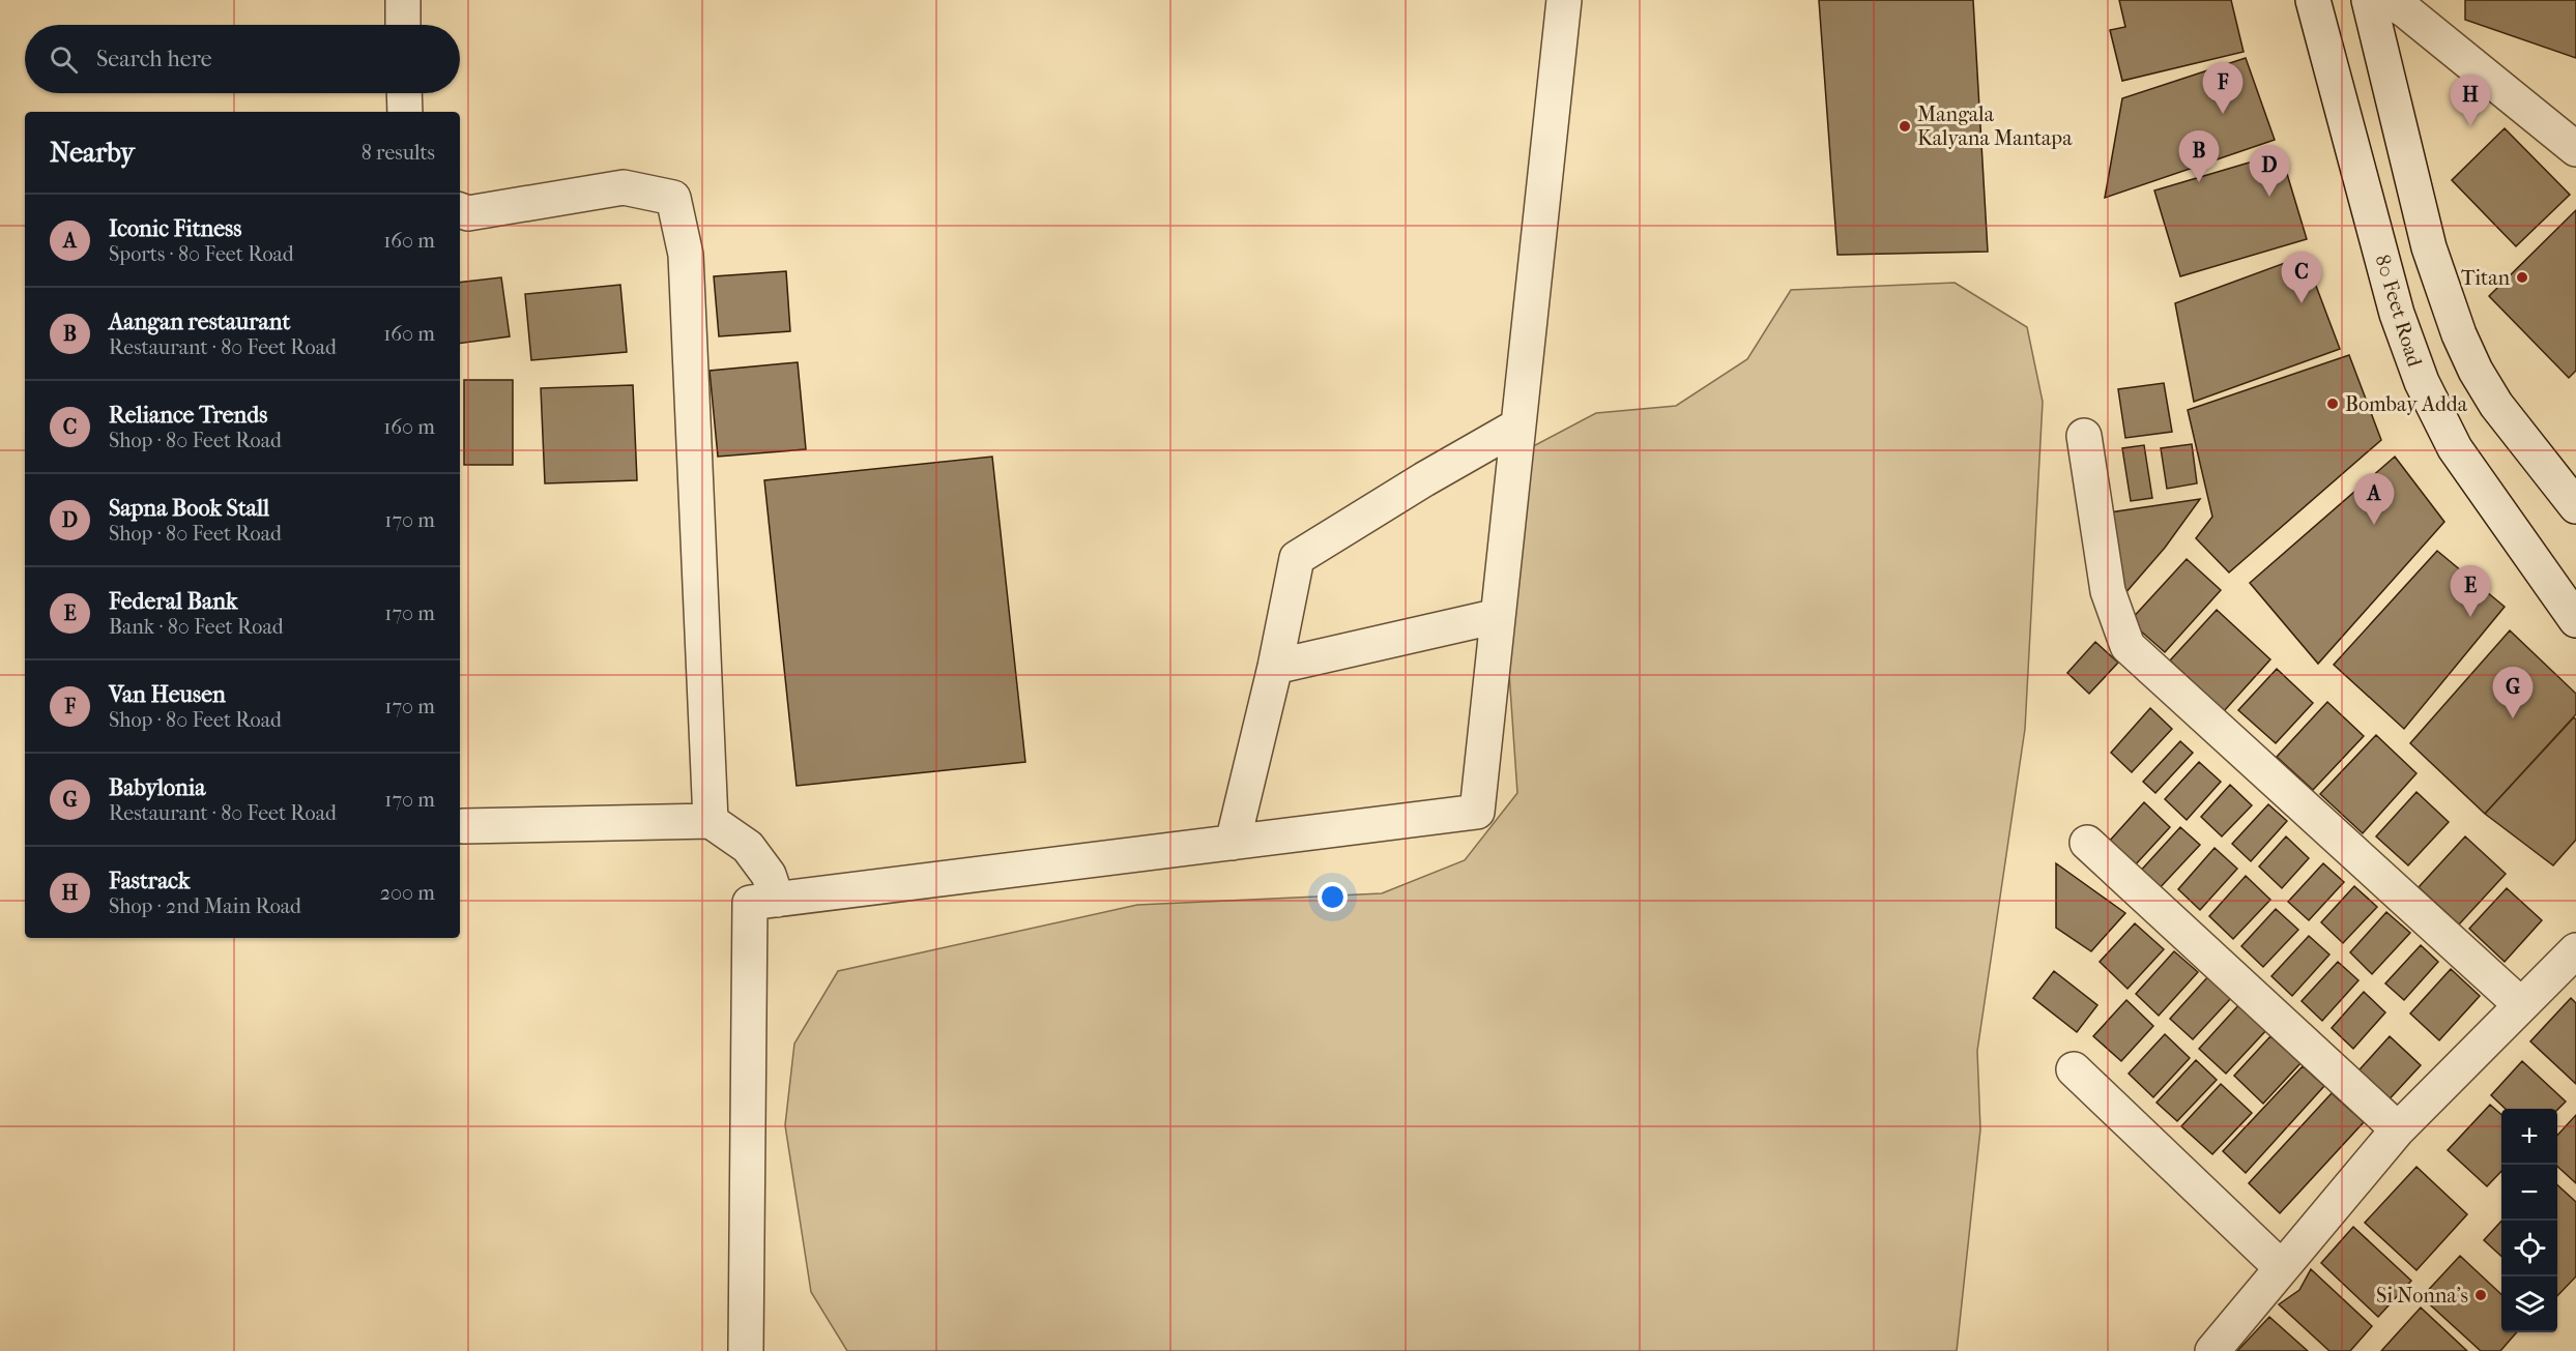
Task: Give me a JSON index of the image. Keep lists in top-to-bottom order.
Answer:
{
  "streets": {
    "street": ["80 Feet Road"]
  },
  "places": [
    "Mangala Kalyana Mantapa",
    "Titan",
    "Bombay Adda",
    "Si Nonna's"
  ],
  "page": {
    "search": "Search here",
    "pins": [
      "F",
      "H",
      "B",
      "D",
      "C",
      "A",
      "E",
      "G"
    ],
    "heading": ["Nearby", "8 results"],
    "list": [
      {
        "mark": "A",
        "name": "Iconic Fitness",
        "note": "Sports · 80 Feet Road",
        "value": "160 m"
      },
      {
        "mark": "B",
        "name": "Aangan restaurant",
        "note": "Restaurant · 80 Feet Road",
        "value": "160 m"
      },
      {
        "mark": "C",
        "name": "Reliance Trends",
        "note": "Shop · 80 Feet Road",
        "value": "160 m"
      },
      {
        "mark": "D",
        "name": "Sapna Book Stall",
        "note": "Shop · 80 Feet Road",
        "value": "170 m"
      },
      {
        "mark": "E",
        "name": "Federal Bank",
        "note": "Bank · 80 Feet Road",
        "value": "170 m"
      },
      {
        "mark": "F",
        "name": "Van Heusen",
        "note": "Shop · 80 Feet Road",
        "value": "170 m"
      },
      {
        "mark": "G",
        "name": "Babylonia",
        "note": "Restaurant · 80 Feet Road",
        "value": "170 m"
      },
      {
        "mark": "H",
        "name": "Fastrack",
        "note": "Shop · 2nd Main Road",
        "value": "200 m"
      }
    ],
    "map_buttons": ["+", "−"]
  }
}
